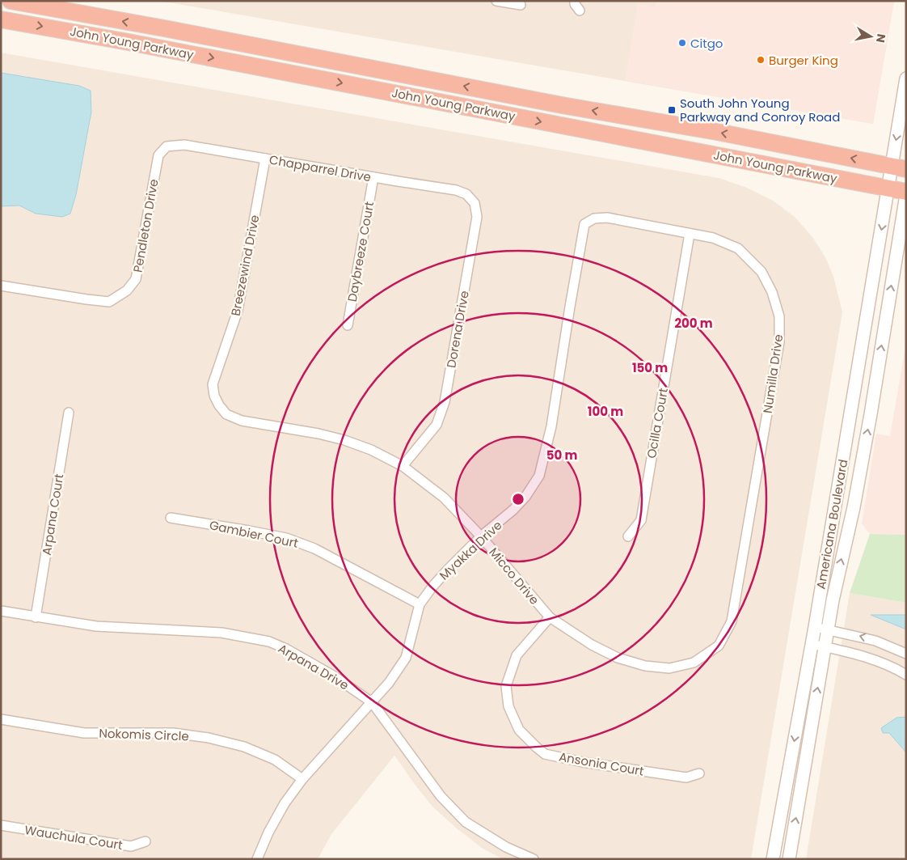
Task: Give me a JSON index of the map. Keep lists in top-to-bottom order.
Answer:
{
  "streets": {
    "highway": ["John Young Parkway"],
    "main road": ["Americana Boulevard"],
    "street": [
      "Chapparrel Drive",
      "Pendleton Drive",
      "Daybreeze Court",
      "Breezewind Drive",
      "Dorena Drive",
      "Numilla Drive",
      "Ocilla Court",
      "Arpana Court",
      "Gambier Court",
      "Myakka Drive",
      "Micco Drive",
      "Arpana Drive",
      "Nokomis Circle",
      "Ansonia Court",
      "Wauchula Court"
    ]
  },
  "crossings": [
    ["John Young Parkway", "Americana Boulevard"],
    ["Chapparrel Drive", "Pendleton Drive"],
    ["Chapparrel Drive", "Daybreeze Court"],
    ["Chapparrel Drive", "Breezewind Drive"],
    ["Chapparrel Drive", "Dorena Drive"],
    ["Breezewind Drive", "Micco Drive"],
    ["Dorena Drive", "Micco Drive"],
    ["Numilla Drive", "Ocilla Court"],
    ["Numilla Drive", "Myakka Drive"],
    ["Numilla Drive", "Micco Drive"],
    ["Arpana Court", "Arpana Drive"],
    ["Gambier Court", "Myakka Drive"],
    ["Myakka Drive", "Micco Drive"],
    ["Myakka Drive", "Arpana Drive"],
    ["Myakka Drive", "Nokomis Circle"],
    ["Micco Drive", "Ansonia Court"]
  ],
  "places": {
    "other": ["Citgo", "Burger King"],
    "transit": ["South John Young Parkway and Conroy Road"]
  },
  "north": "right",
  "rings": [
    "200 m",
    "150 m",
    "100 m",
    "50 m"
  ]
}
